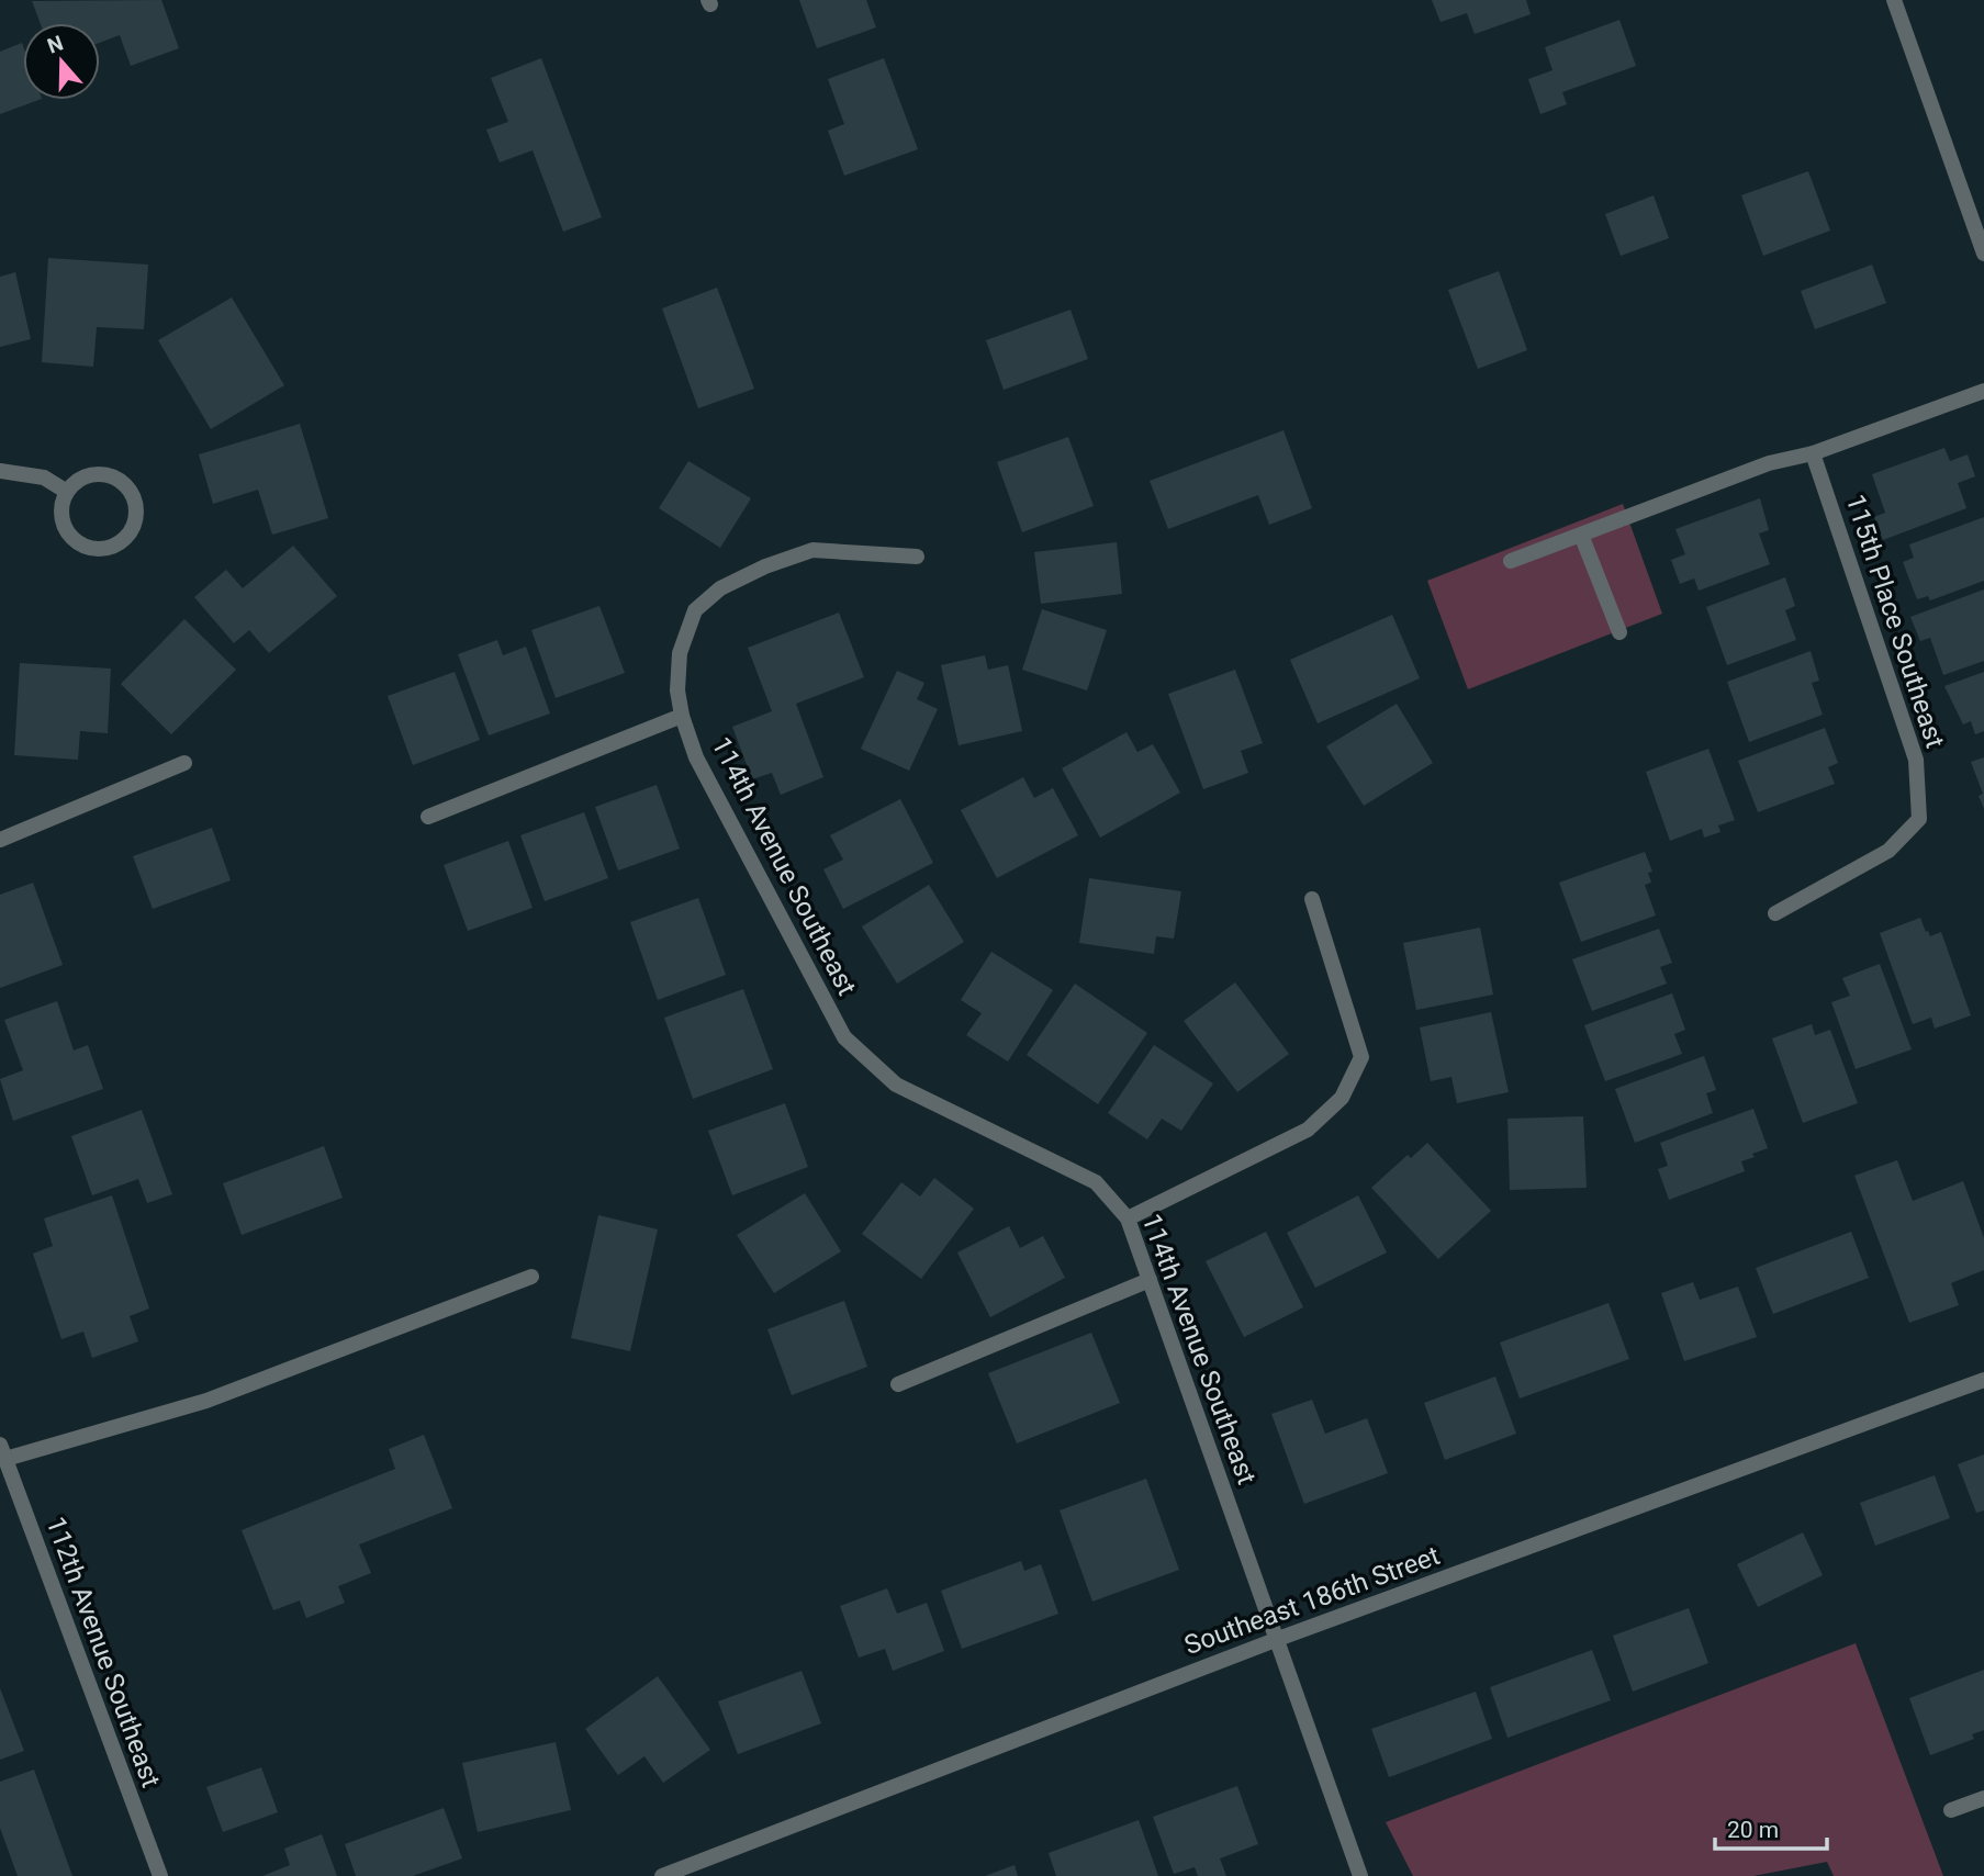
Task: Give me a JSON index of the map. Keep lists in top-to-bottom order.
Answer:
{
  "streets": {
    "street": [
      "115th Place Southeast",
      "114th Avenue Southeast",
      "Southeast 186th Street",
      "112th Avenue Southeast"
    ]
  },
  "crossings": [
    ["114th Avenue Southeast", "Southeast 186th Street"]
  ],
  "scale_bar": "20 m",
  "north": "top"
}
